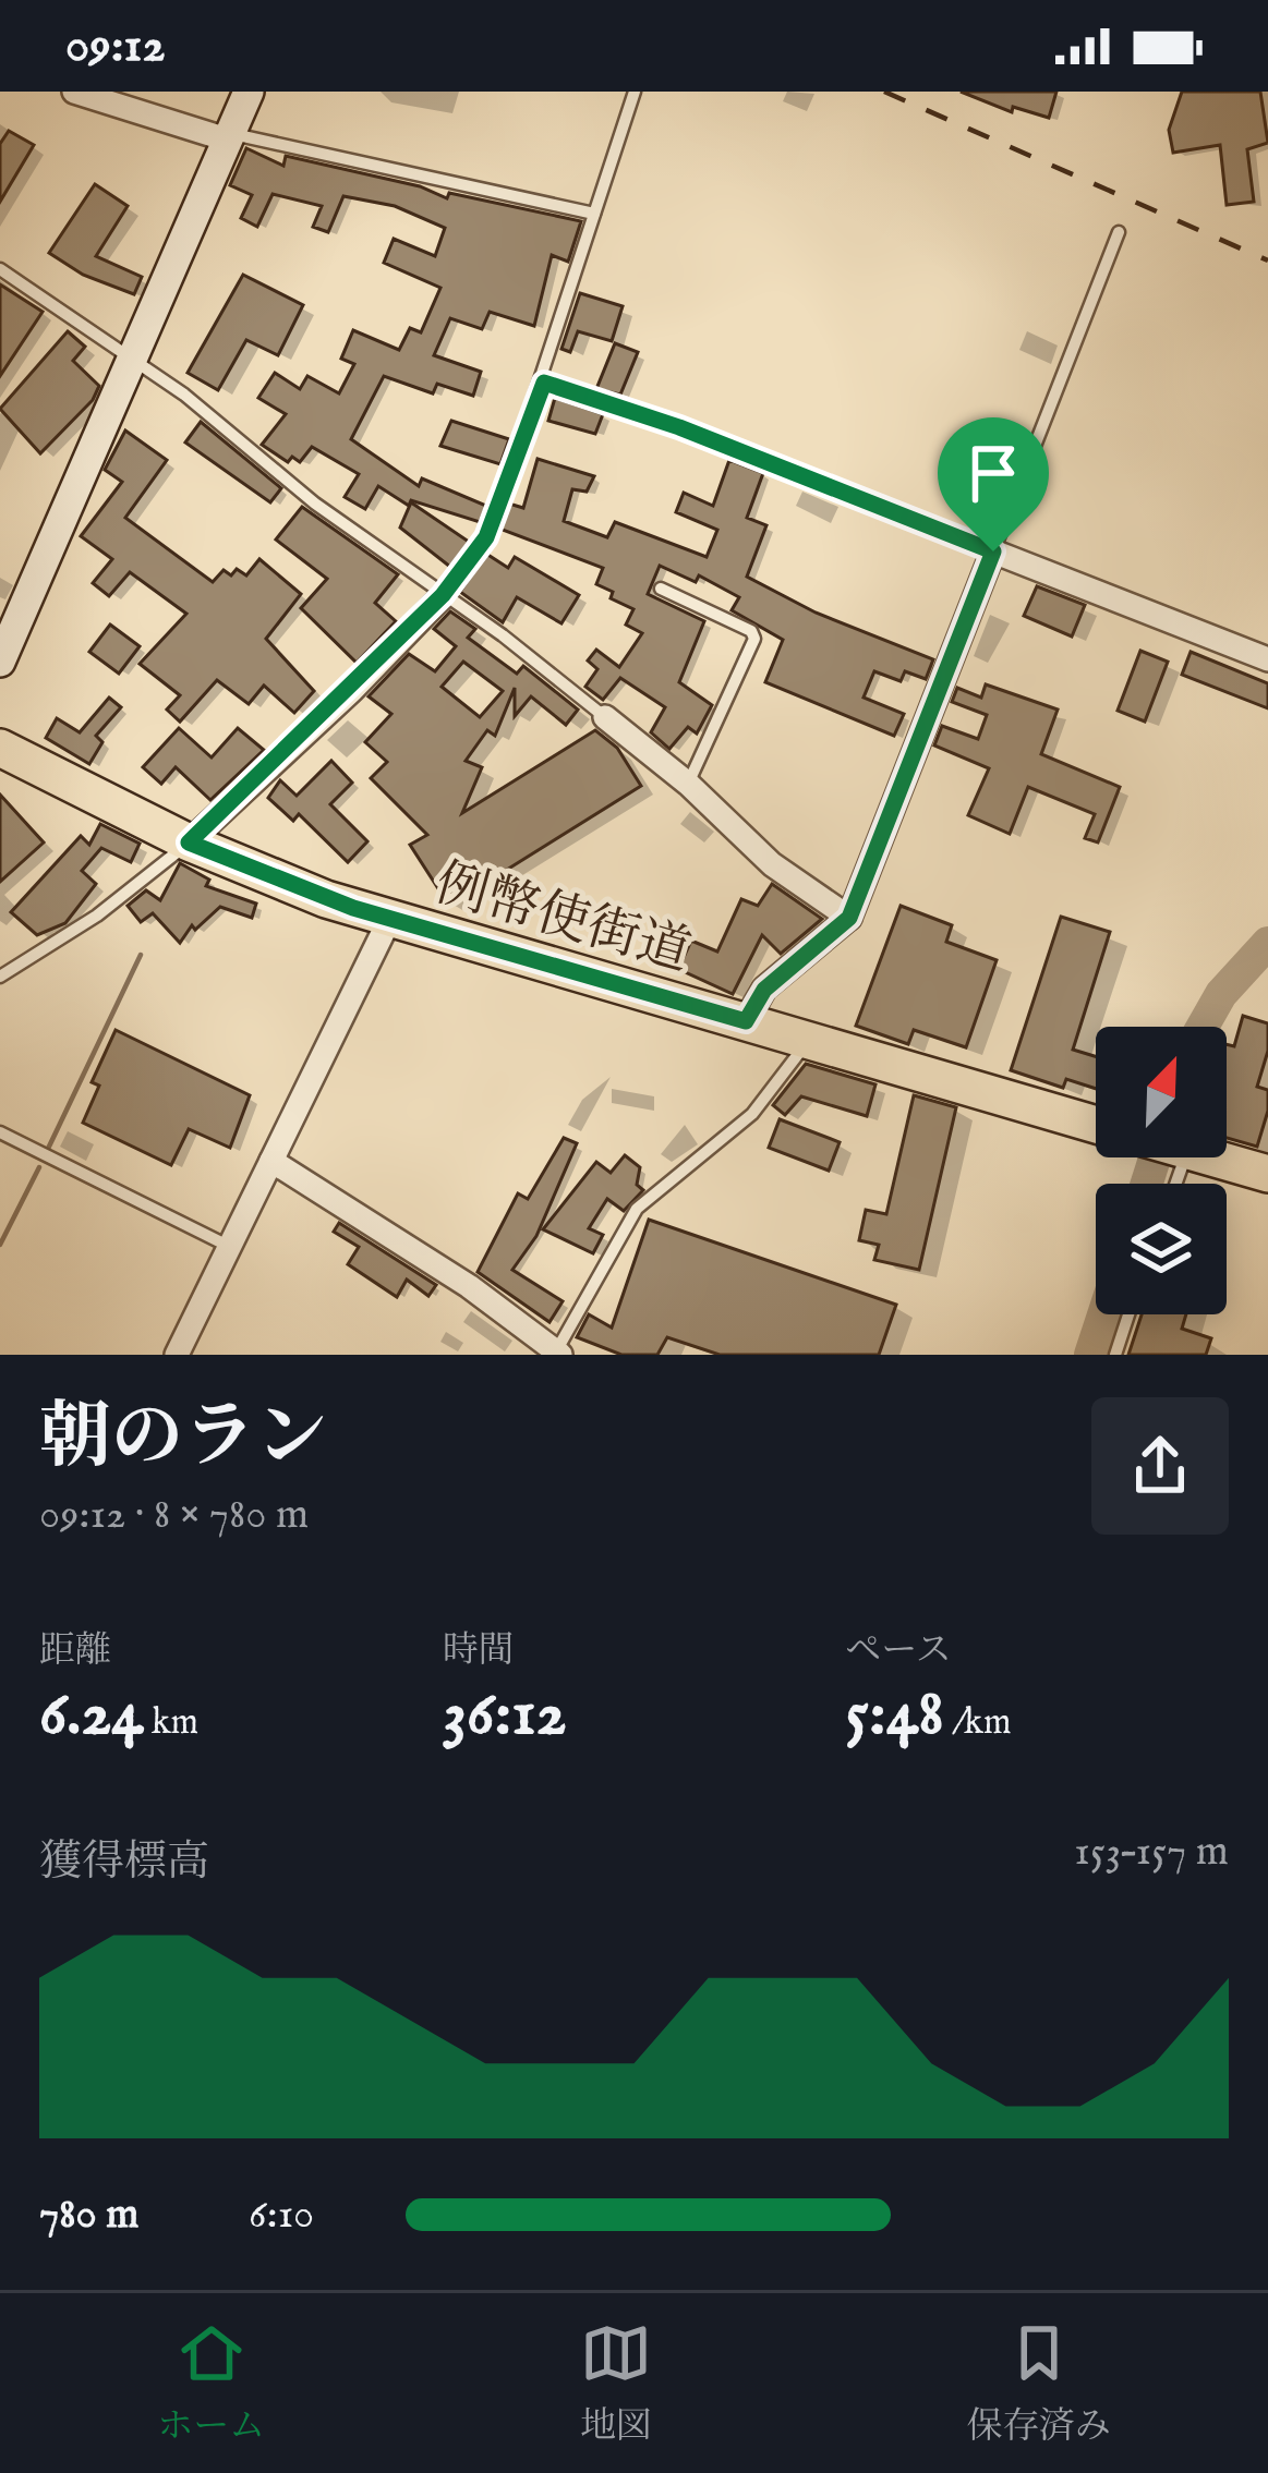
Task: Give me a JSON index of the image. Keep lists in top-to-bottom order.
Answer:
{
  "streets": {
    "main road": ["例幣使街道"]
  },
  "north": "top right",
  "page": {
    "status": "09:12",
    "heading": ["朝のラン", "09:12 · 8 × 780 m"],
    "stats": [
      ["距離", "6.24 km"],
      ["時間", "36:12"],
      ["ペース", "5:48 /km"]
    ],
    "chart": ["獲得標高", "153–157 m"],
    "list": [
      {
        "name": "780 m",
        "note": "6:10"
      }
    ],
    "tabs": ["ホーム", "地図", "保存済み"]
  }
}
